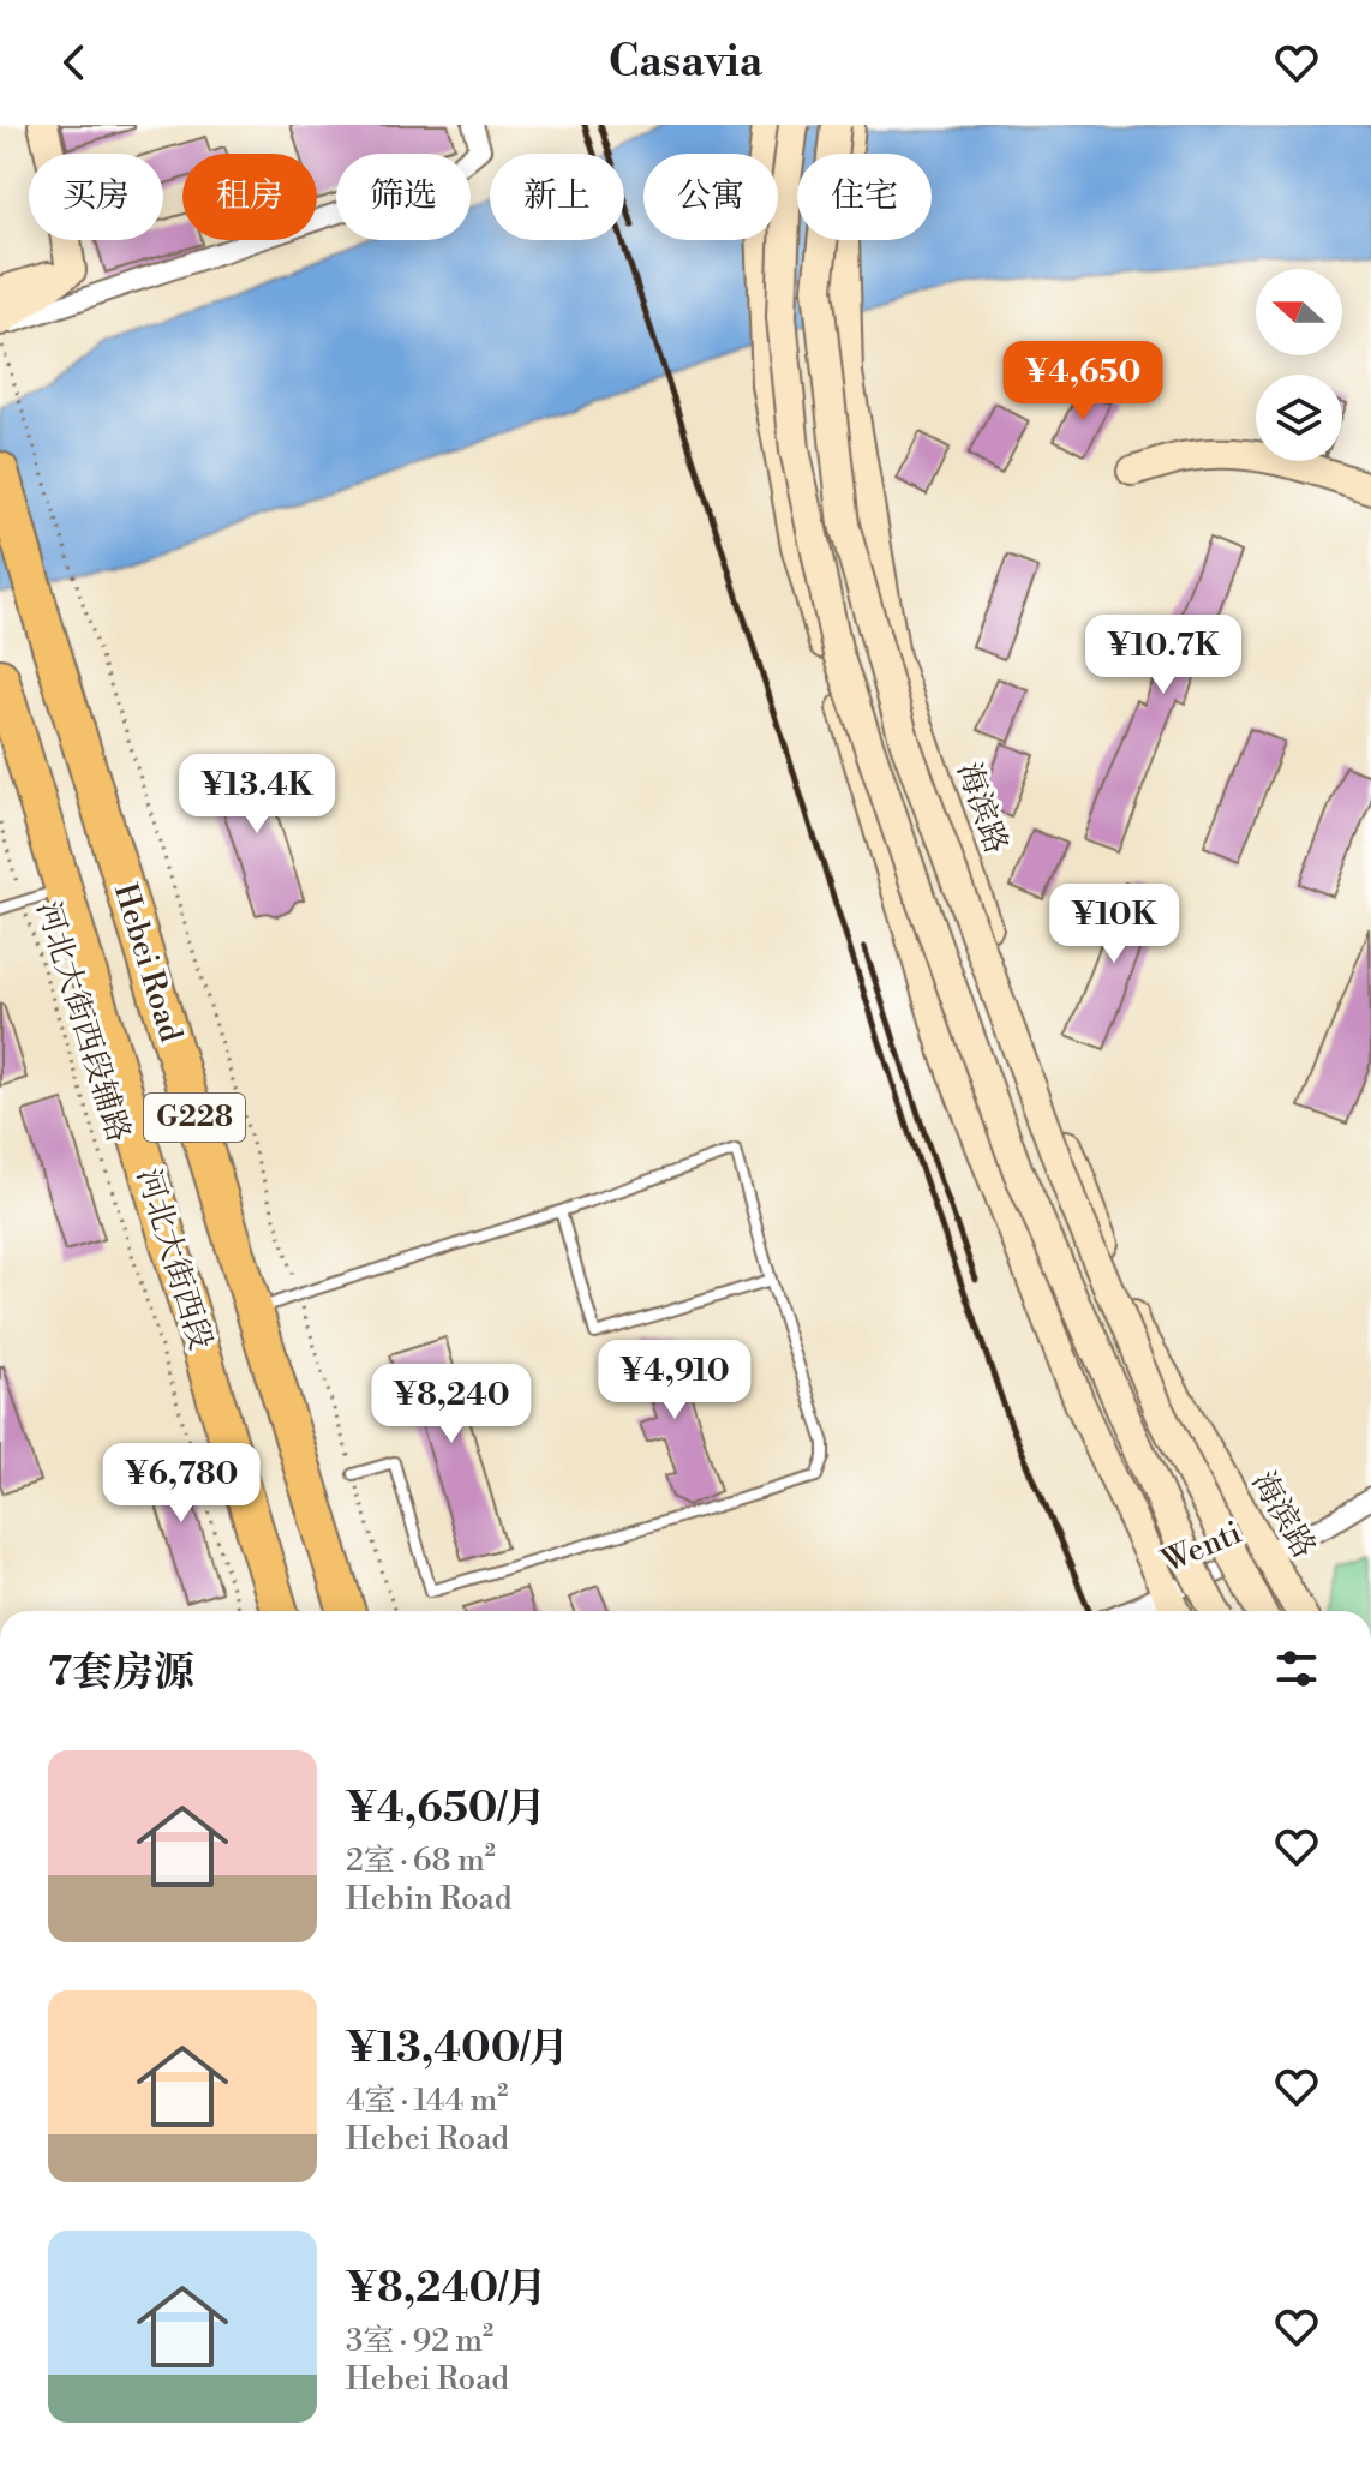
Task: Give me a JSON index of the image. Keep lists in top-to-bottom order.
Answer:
{
  "streets": {
    "highway": ["Hebei Road", "G228", "河北大街西段"],
    "street": ["海滨路", "Wenti"],
    "path": ["河北大街西段辅路"]
  },
  "crossings": [
    ["海滨路", "Wenti"]
  ],
  "north": "left",
  "page": {
    "header": "Casavia",
    "chip": [
      "买房",
      "租房",
      "筛选",
      "新上",
      "公寓",
      "住宅"
    ],
    "price": [
      "¥4,650",
      "¥10.7K",
      "¥13.4K",
      "¥10K",
      "¥4,910",
      "¥8,240",
      "¥6,780"
    ],
    "heading": "7套房源",
    "list": [
      {
        "name": "¥4,650/月",
        "note": "2室 · 68 m² · Hebin Road"
      },
      {
        "name": "¥13,400/月",
        "note": "4室 · 144 m² · Hebei Road"
      },
      {
        "name": "¥8,240/月",
        "note": "3室 · 92 m² · Hebei Road"
      }
    ]
  }
}
